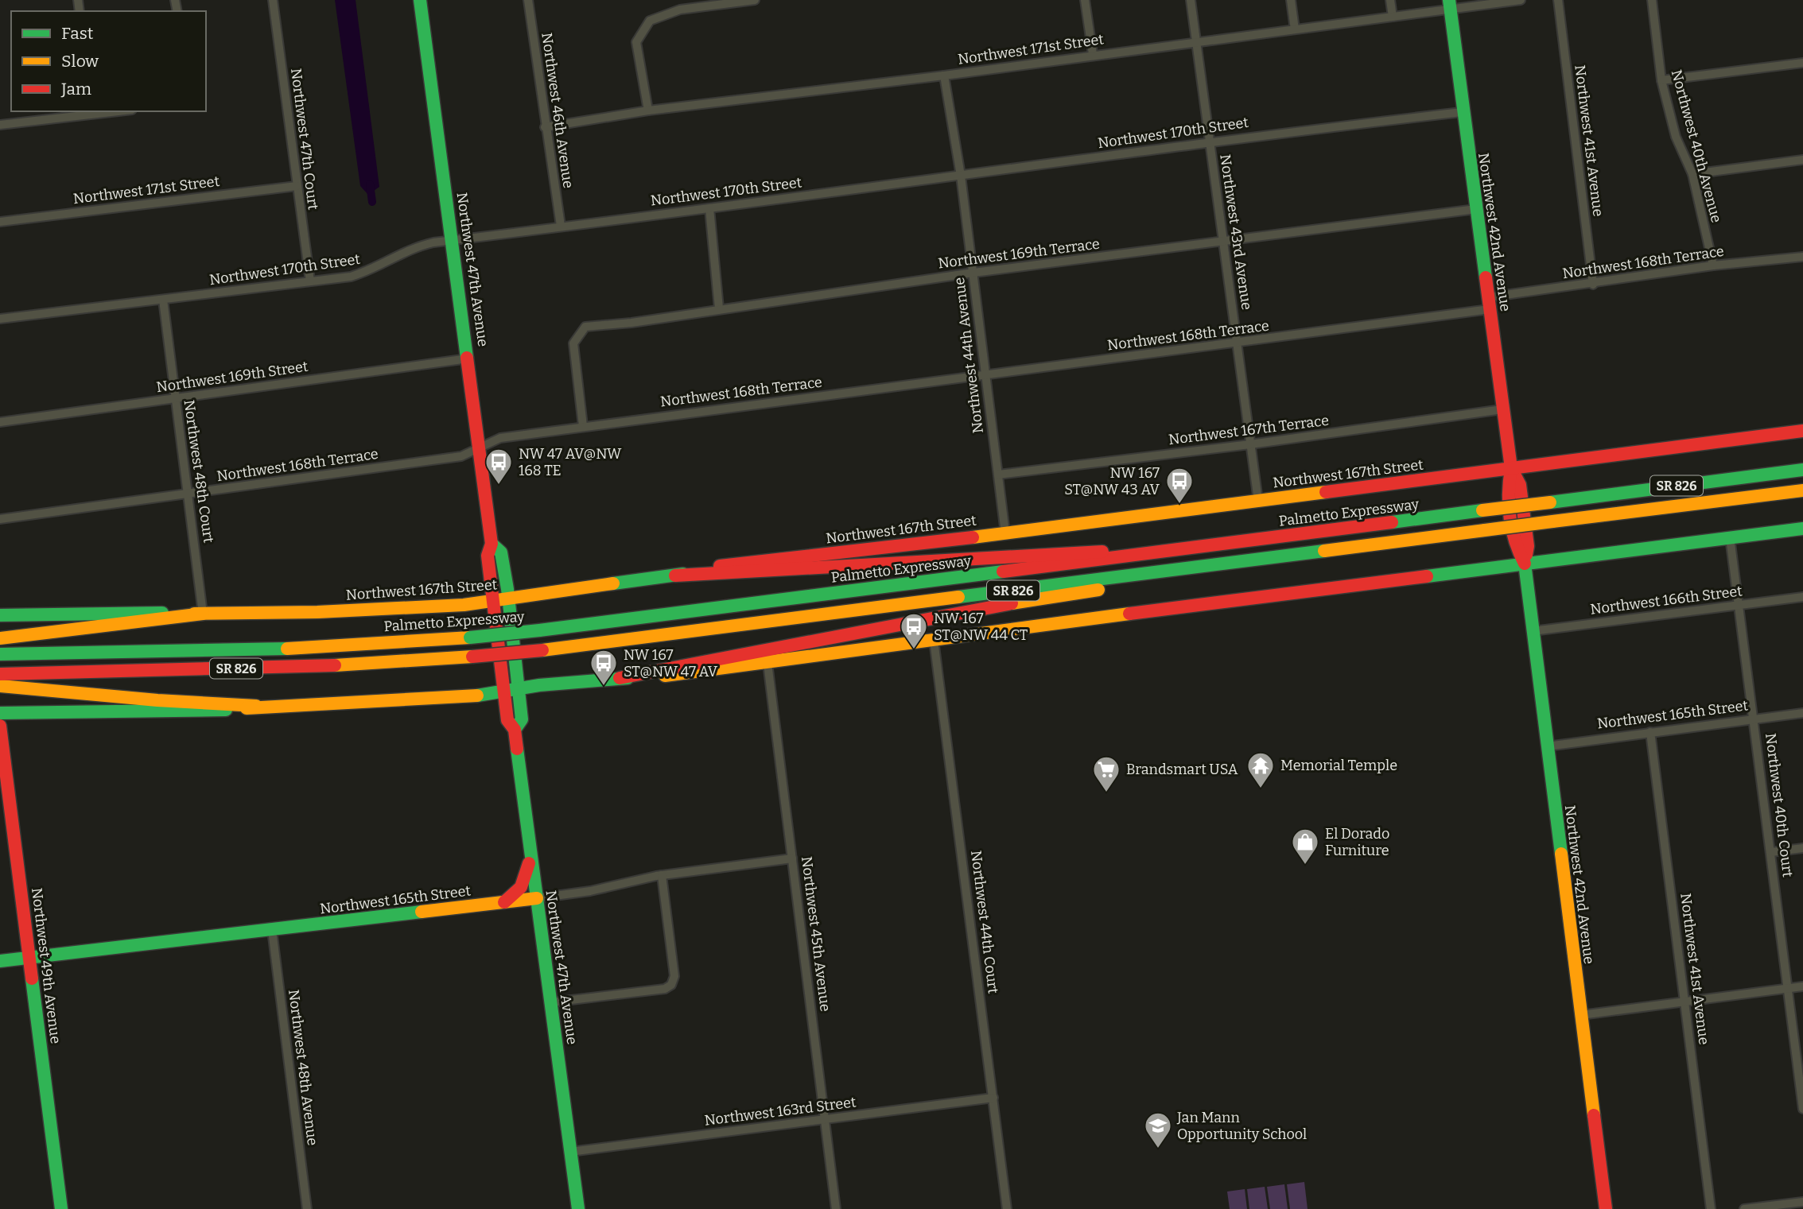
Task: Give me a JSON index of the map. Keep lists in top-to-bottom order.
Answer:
{
  "streets": {
    "main road": [
      "Northwest 42nd Avenue",
      "Northwest 47th Avenue",
      "Northwest 167th Street",
      "SR 826",
      "Palmetto Expressway",
      "Northwest 165th Street",
      "Northwest 49th Avenue"
    ],
    "street": [
      "Northwest 171st Street",
      "Northwest 46th Avenue",
      "Northwest 170th Street",
      "Northwest 47th Court",
      "Northwest 41st Avenue",
      "Northwest 40th Avenue",
      "Northwest 43rd Avenue",
      "Northwest 169th Terrace",
      "Northwest 168th Terrace",
      "Northwest 44th Avenue",
      "Northwest 169th Street",
      "Northwest 167th Terrace",
      "Northwest 48th Court",
      "Northwest 166th Street",
      "Northwest 40th Court",
      "Northwest 44th Court",
      "Northwest 45th Avenue",
      "Northwest 48th Avenue",
      "Northwest 163rd Street"
    ]
  },
  "crossings": [
    ["Northwest 171st Street", "Northwest 46th Avenue"],
    ["Northwest 171st Street", "Northwest 47th Court"],
    ["Northwest 171st Street", "Northwest 43rd Avenue"],
    ["Northwest 171st Street", "Northwest 42nd Avenue"],
    ["Northwest 171st Street", "Northwest 44th Avenue"],
    ["Northwest 46th Avenue", "Northwest 170th Street"],
    ["Northwest 170th Street", "Northwest 47th Court"],
    ["Northwest 170th Street", "Northwest 43rd Avenue"],
    ["Northwest 170th Street", "Northwest 42nd Avenue"],
    ["Northwest 170th Street", "Northwest 47th Avenue"],
    ["Northwest 170th Street", "Northwest 44th Avenue"],
    ["Northwest 170th Street", "Northwest 48th Court"],
    ["Northwest 41st Avenue", "Northwest 168th Terrace"],
    ["Northwest 41st Avenue", "Northwest 165th Street"],
    ["Northwest 40th Avenue", "Northwest 168th Terrace"],
    ["Northwest 43rd Avenue", "Northwest 169th Terrace"],
    ["Northwest 43rd Avenue", "Northwest 168th Terrace"],
    ["Northwest 43rd Avenue", "Northwest 167th Terrace"],
    ["Northwest 43rd Avenue", "Northwest 167th Street"],
    ["Northwest 42nd Avenue", "Northwest 169th Terrace"],
    ["Northwest 42nd Avenue", "Northwest 168th Terrace"],
    ["Northwest 42nd Avenue", "Northwest 167th Terrace"],
    ["Northwest 42nd Avenue", "Northwest 167th Street"],
    ["Northwest 42nd Avenue", "Northwest 166th Street"],
    ["Northwest 42nd Avenue", "Northwest 165th Street"],
    ["Northwest 169th Terrace", "Northwest 168th Terrace"],
    ["Northwest 169th Terrace", "Northwest 44th Avenue"],
    ["Northwest 168th Terrace", "Northwest 47th Avenue"],
    ["Northwest 168th Terrace", "Northwest 44th Avenue"],
    ["Northwest 168th Terrace", "Northwest 48th Court"],
    ["Northwest 47th Avenue", "Northwest 169th Street"],
    ["Northwest 47th Avenue", "Northwest 167th Street"],
    ["Northwest 47th Avenue", "Northwest 165th Street"],
    ["Northwest 47th Avenue", "Northwest 163rd Street"],
    ["Northwest 44th Avenue", "Northwest 167th Terrace"],
    ["Northwest 44th Avenue", "Northwest 167th Street"],
    ["Northwest 169th Street", "Northwest 48th Court"],
    ["Northwest 48th Court", "Northwest 167th Street"],
    ["Northwest 166th Street", "Northwest 40th Court"],
    ["Northwest 165th Street", "Northwest 40th Court"],
    ["Northwest 165th Street", "Northwest 45th Avenue"],
    ["Northwest 165th Street", "Northwest 49th Avenue"],
    ["Northwest 165th Street", "Northwest 48th Avenue"],
    ["Northwest 44th Court", "Northwest 163rd Street"],
    ["Northwest 45th Avenue", "Northwest 163rd Street"]
  ],
  "places": {
    "bus stop": [
      "NW 47 AV@NW 168 TE",
      "NW 167 ST@NW 43 AV",
      "NW 167 ST@NW 44 CT",
      "NW 167 ST@NW 47 AV"
    ],
    "temple": ["Memorial Temple"],
    "supermarket": ["Brandsmart USA"],
    "shop": ["El Dorado Furniture"],
    "school or university": ["Jan Mann Opportunity School"]
  },
  "legend": ["Fast", "Slow", "Jam"]
}
